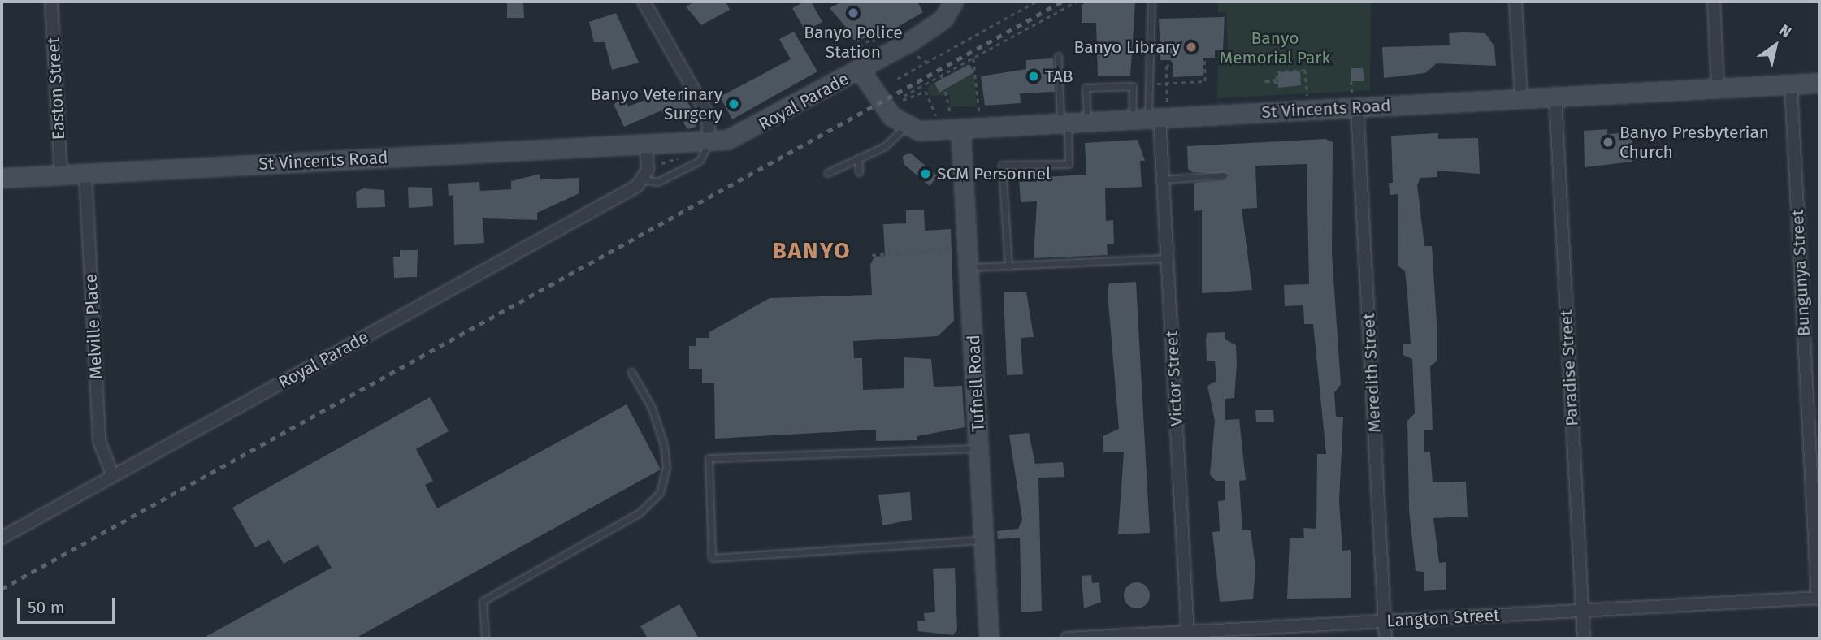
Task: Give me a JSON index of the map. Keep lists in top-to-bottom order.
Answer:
{
  "streets": {
    "main road": ["Royal Parade", "St Vincents Road", "Tufnell Road"],
    "street": [
      "Easton Street",
      "Bungunya Street",
      "Melville Place",
      "Paradise Street",
      "Meredith Street",
      "Victor Street",
      "Langton Street"
    ]
  },
  "crossings": [
    ["Easton Street", "St Vincents Road"],
    ["Royal Parade", "St Vincents Road"],
    ["Royal Parade", "Melville Place"],
    ["St Vincents Road", "Bungunya Street"],
    ["St Vincents Road", "Melville Place"],
    ["St Vincents Road", "Paradise Street"],
    ["St Vincents Road", "Meredith Street"],
    ["St Vincents Road", "Victor Street"],
    ["St Vincents Road", "Tufnell Road"],
    ["Bungunya Street", "Langton Street"],
    ["Paradise Street", "Langton Street"],
    ["Meredith Street", "Langton Street"],
    ["Victor Street", "Langton Street"]
  ],
  "districts": ["BANYO"],
  "parks": ["Banyo Memorial Park"],
  "places": [
    "Banyo Police Station",
    "Banyo Library",
    "TAB",
    "Banyo Veterinary Surgery",
    "Banyo Presbyterian Church",
    "SCM Personnel"
  ],
  "scale_bar": "50 m",
  "north": "top right"
}
